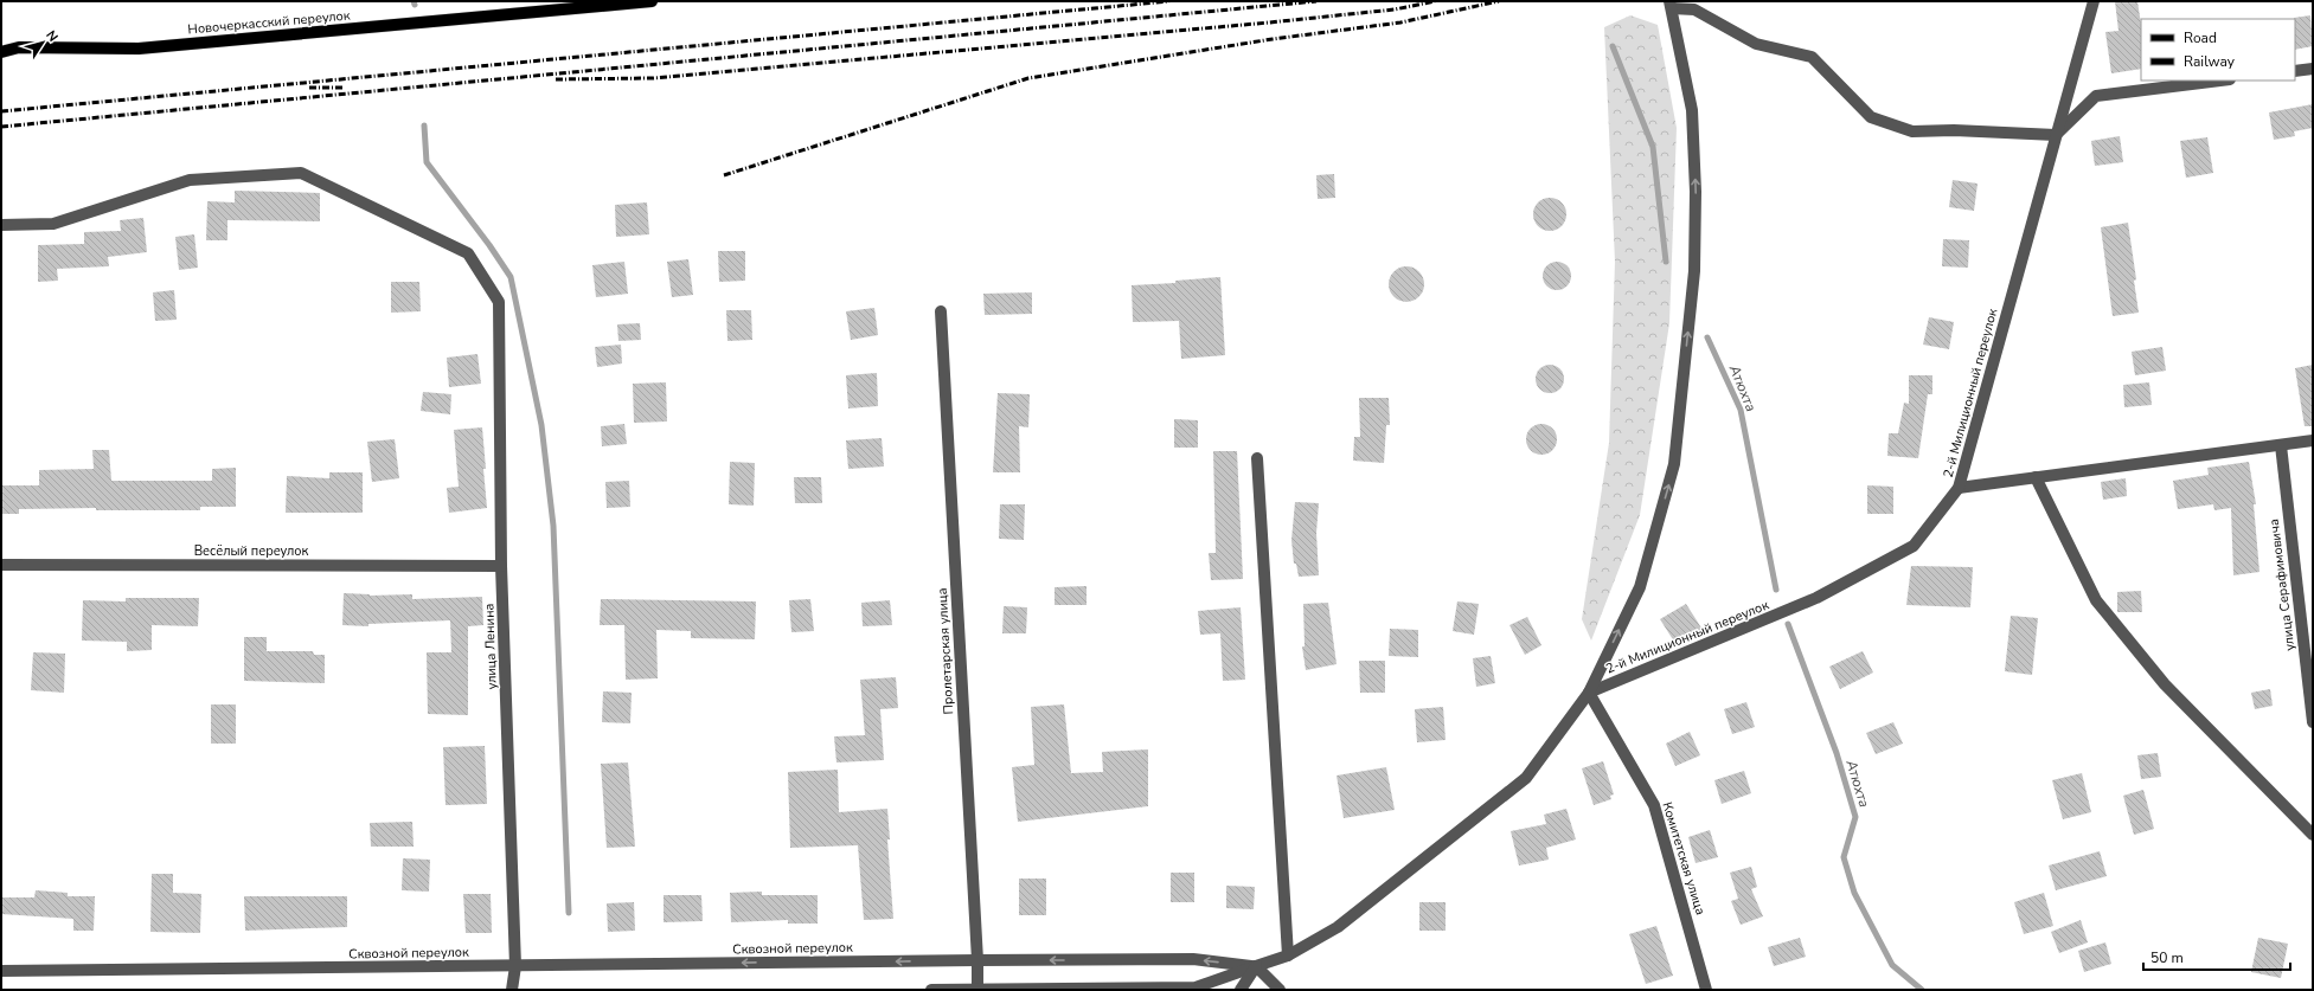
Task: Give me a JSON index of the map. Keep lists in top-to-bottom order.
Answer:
{
  "streets": {
    "main road": ["Новочеркасский переулок"],
    "street": [
      "2-й Милиционный переулок",
      "Весёлый переулок",
      "улица Серафимовича",
      "улица Ленина",
      "Пролетарская улица",
      "Комитетская улица",
      "Сквозной переулок"
    ]
  },
  "crossings": [
    ["2-й Милиционный переулок", "Комитетская улица"],
    ["Весёлый переулок", "улица Ленина"],
    ["улица Ленина", "Сквозной переулок"],
    ["Пролетарская улица", "Сквозной переулок"]
  ],
  "water": ["Атюхта"],
  "legend": ["Road", "Railway"],
  "scale_bar": "50 m",
  "north": "top right"
}
